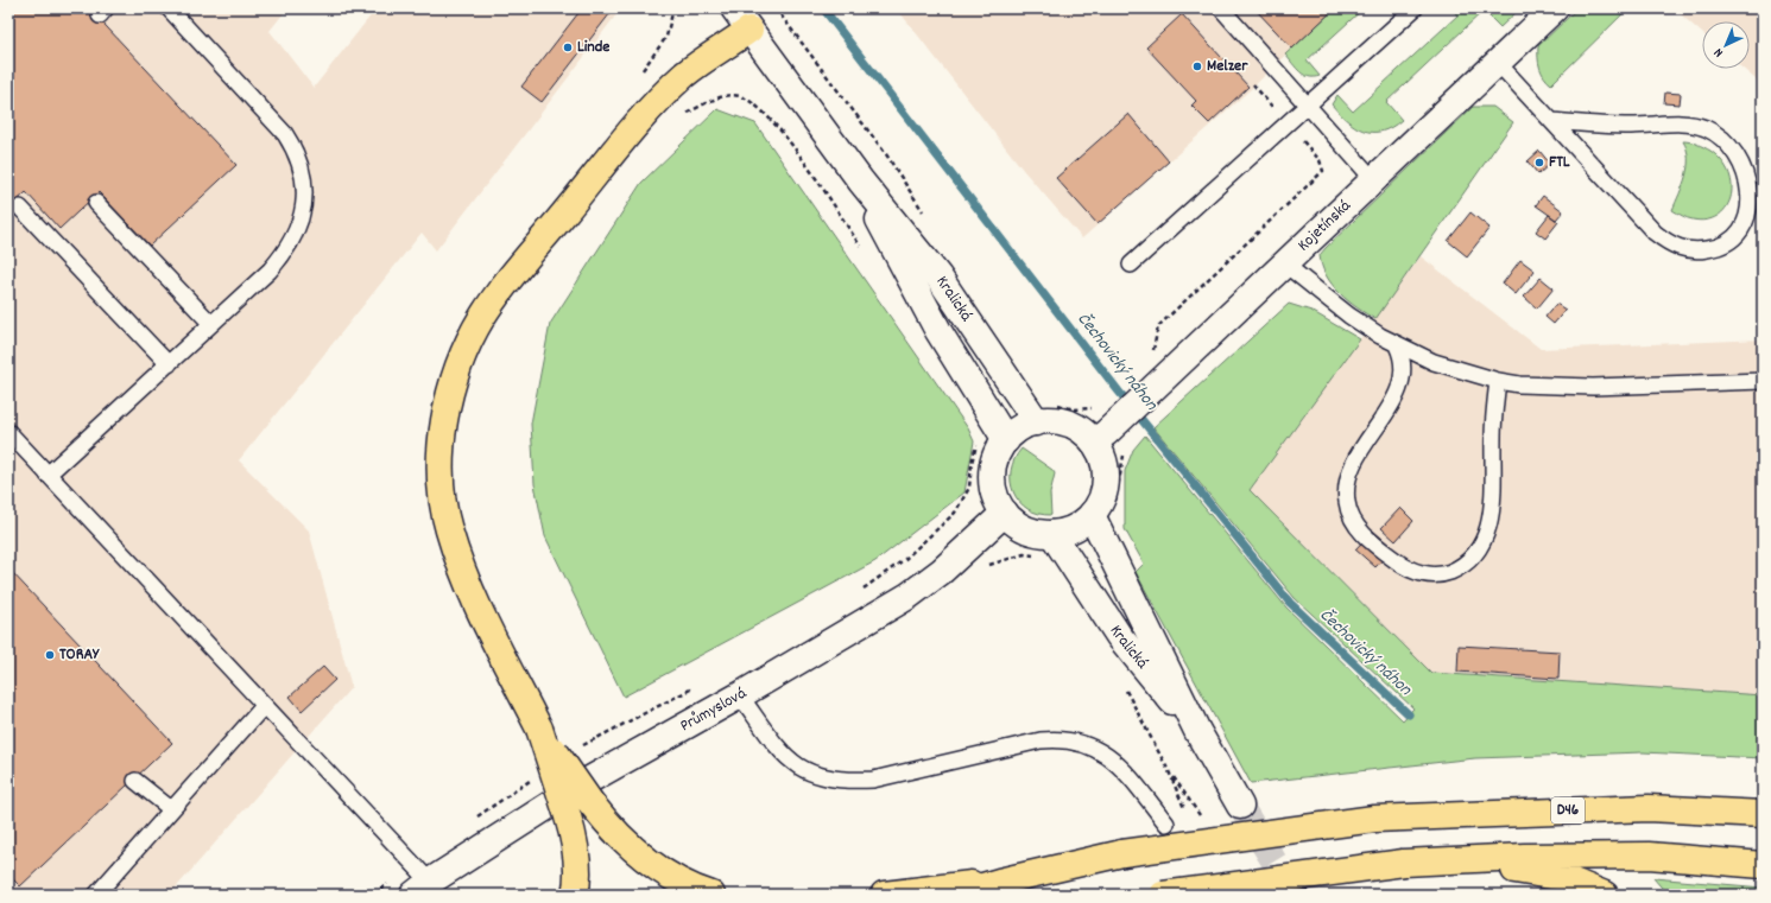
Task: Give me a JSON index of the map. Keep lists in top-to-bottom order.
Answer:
{
  "streets": {
    "highway": ["D46"],
    "main road": ["Kojetínská", "Kralická", "Průmyslová"]
  },
  "crossings": [
    ["Kojetínská", "Kralická"],
    ["Kojetínská", "Průmyslová"],
    ["Kralická", "Průmyslová"]
  ],
  "water": ["Čechovický náhon"],
  "places": [
    "Linde",
    "Melzer",
    "FTL",
    "TORAY"
  ],
  "north": "bottom left"
}
